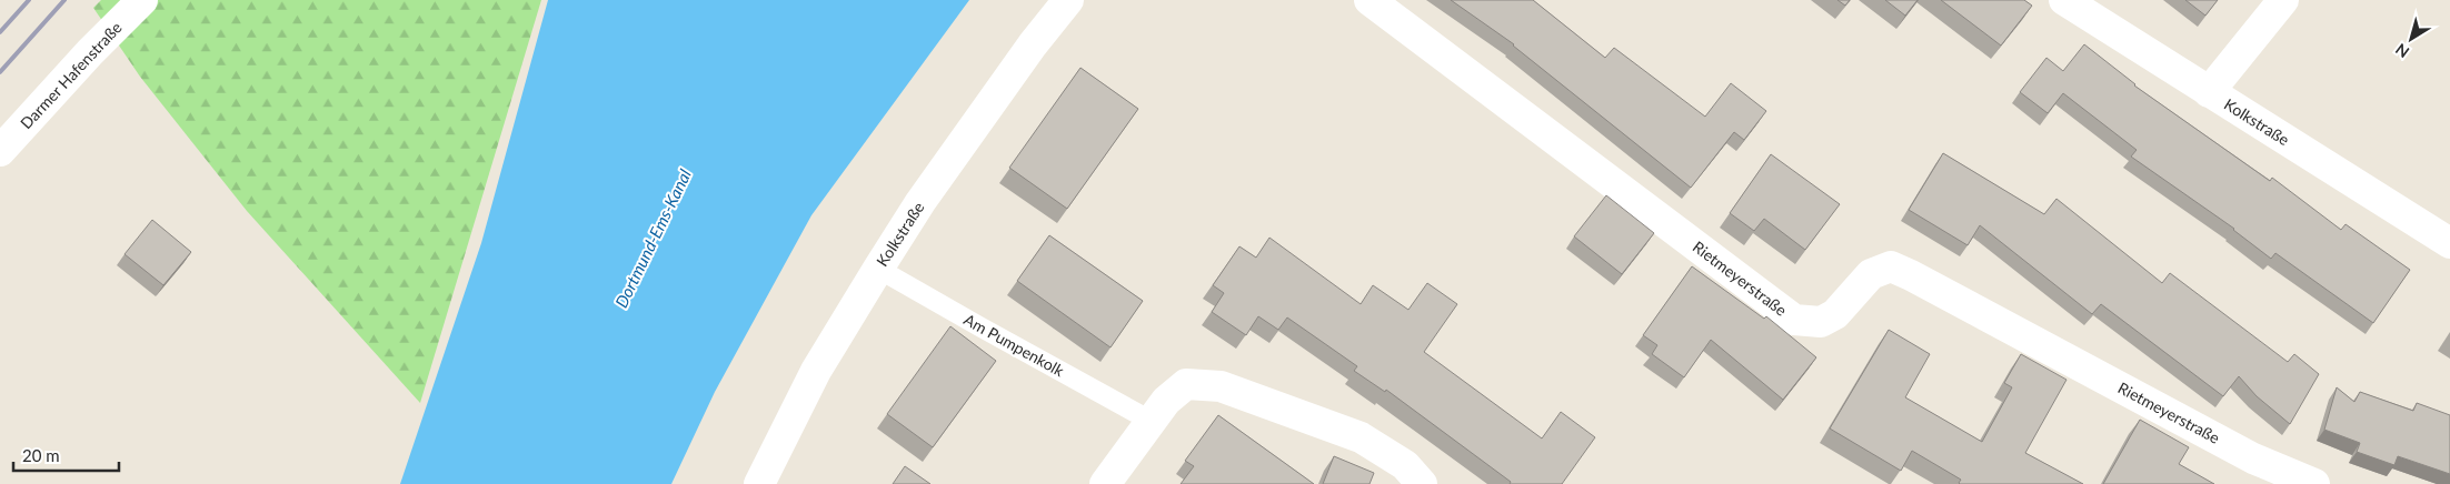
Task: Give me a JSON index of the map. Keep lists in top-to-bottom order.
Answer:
{
  "streets": {
    "street": ["Darmer Hafenstraße", "Kolkstraße", "Rietmeyerstraße"],
    "lane": ["Am Pumpenkolk"]
  },
  "crossings": [
    ["Kolkstraße", "Am Pumpenkolk"]
  ],
  "water": ["Dortmund-Ems-Kanal"],
  "scale_bar": "20 m",
  "north": "bottom left"
}
